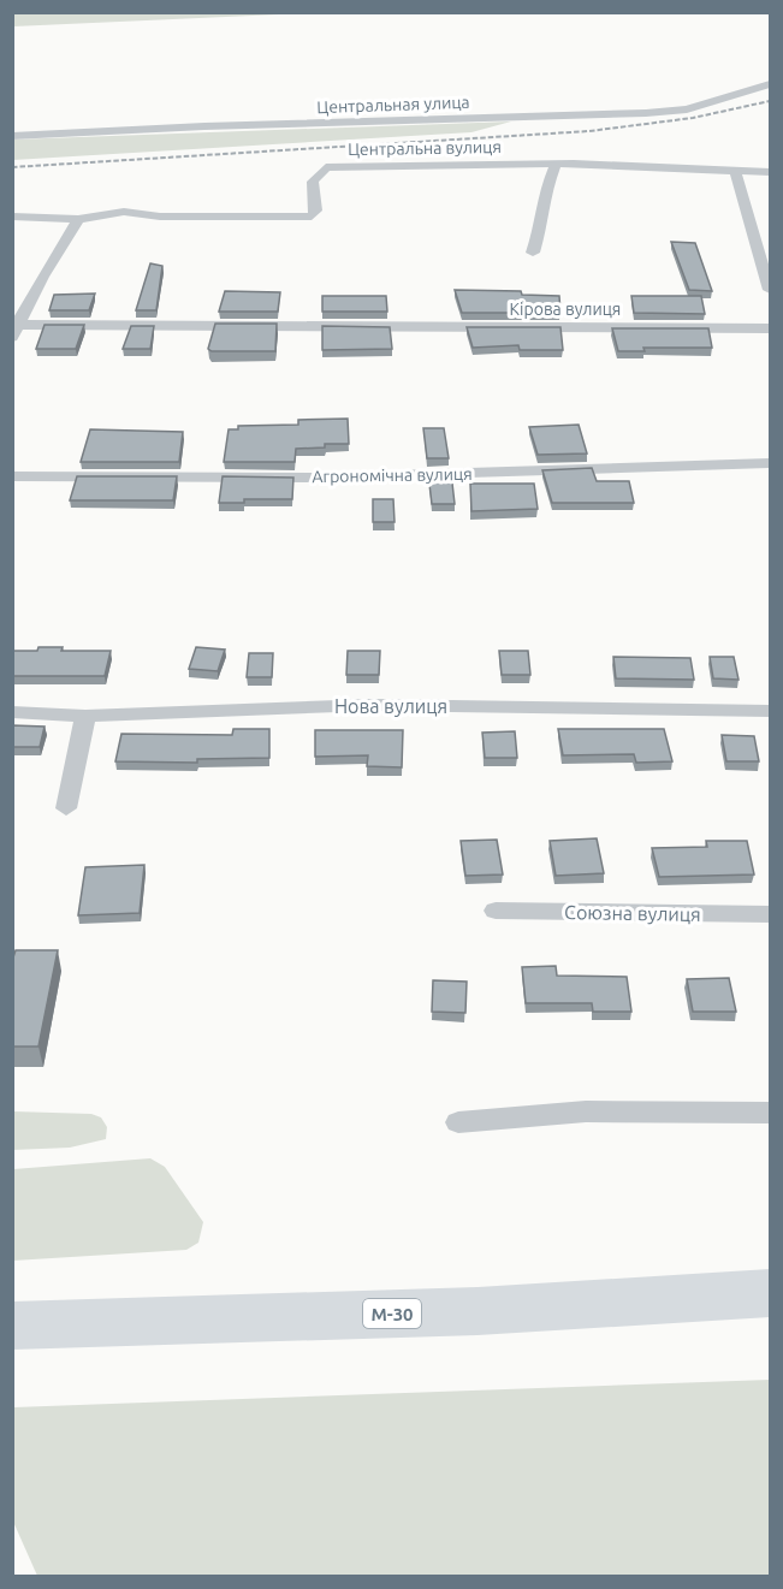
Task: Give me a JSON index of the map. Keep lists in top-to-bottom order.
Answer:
{
  "streets": {
    "highway": ["М-30"],
    "street": [
      "Центральная улица",
      "Центральна вулиця",
      "Кірова вулиця",
      "Агрономічна вулиця",
      "Нова вулиця",
      "Союзна вулиця"
    ]
  }
}
